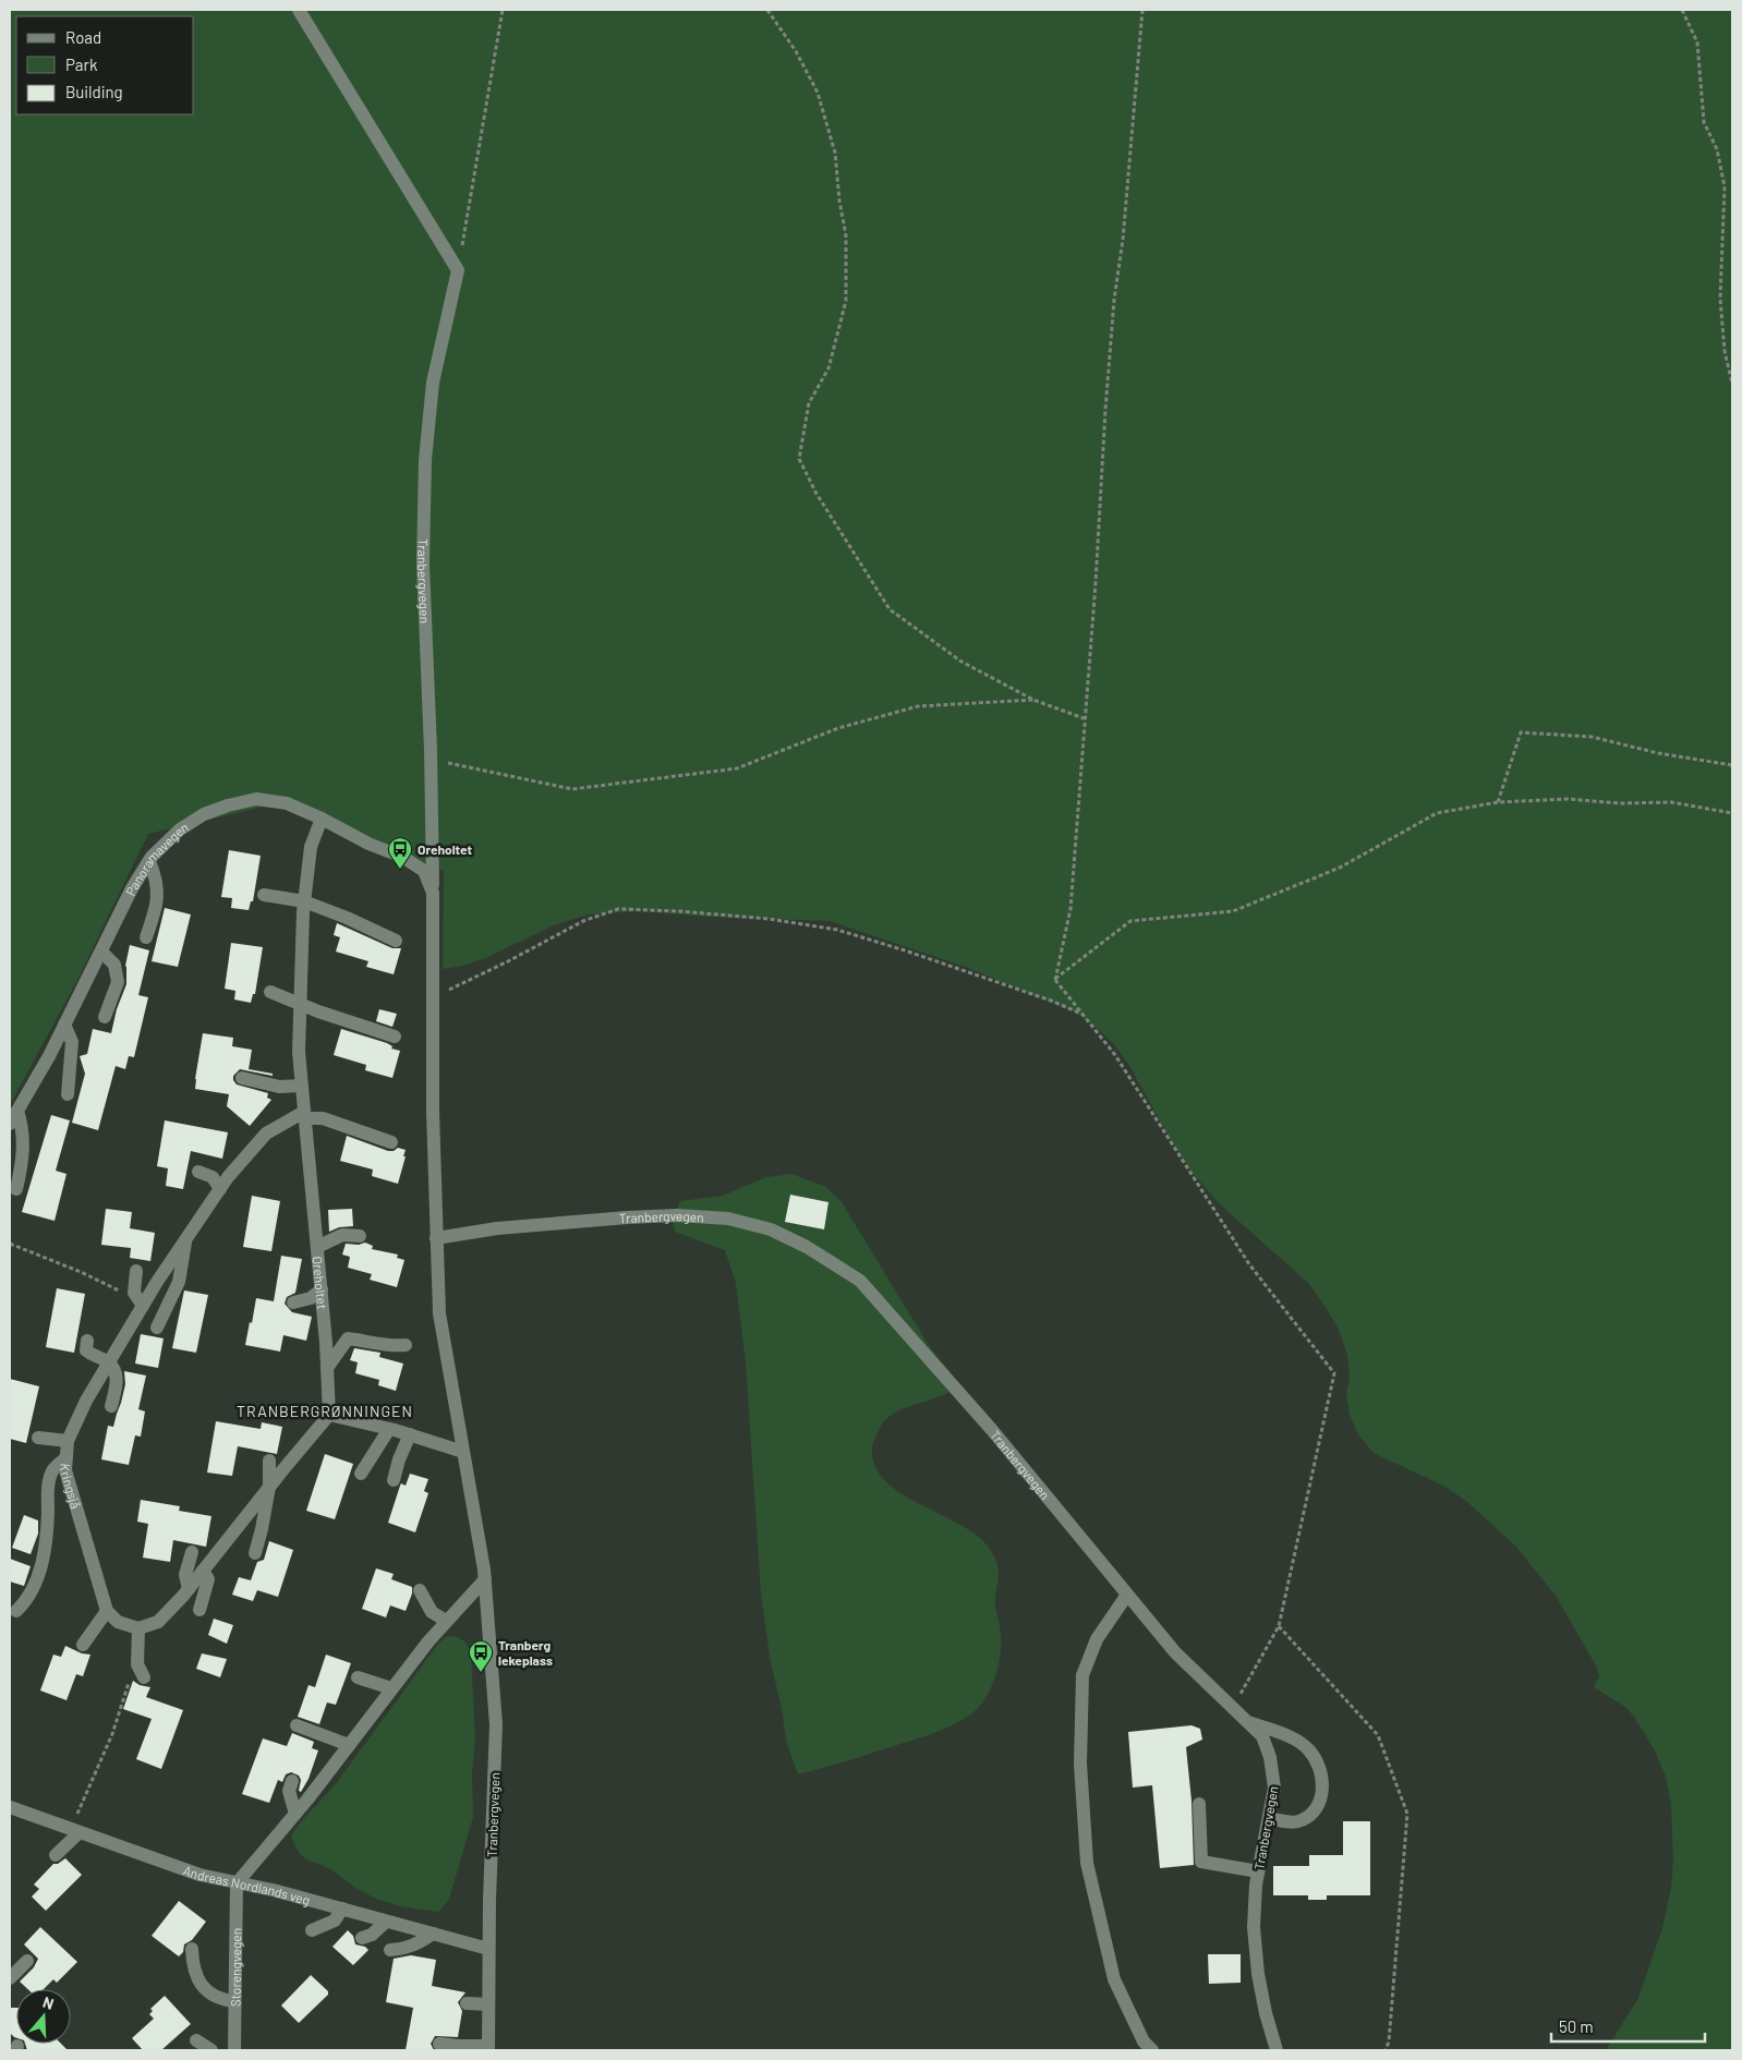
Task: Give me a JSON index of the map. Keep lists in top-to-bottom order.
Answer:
{
  "streets": {
    "street": [
      "Tranbergvegen",
      "Panoramavegen",
      "Oreholtet",
      "Kringsjå",
      "Andreas Nordlands veg",
      "Storengvegen"
    ]
  },
  "crossings": [
    ["Tranbergvegen", "Panoramavegen"],
    ["Tranbergvegen", "Andreas Nordlands veg"],
    ["Panoramavegen", "Oreholtet"],
    ["Oreholtet", "Kringsjå"],
    ["Andreas Nordlands veg", "Storengvegen"]
  ],
  "districts": ["TRANBERGRØNNINGEN"],
  "places": {
    "bus stop": ["Oreholtet", "Tranberg lekeplass"]
  },
  "legend": ["Road", "Park", "Building"],
  "scale_bar": "50 m",
  "north": "top"
}
